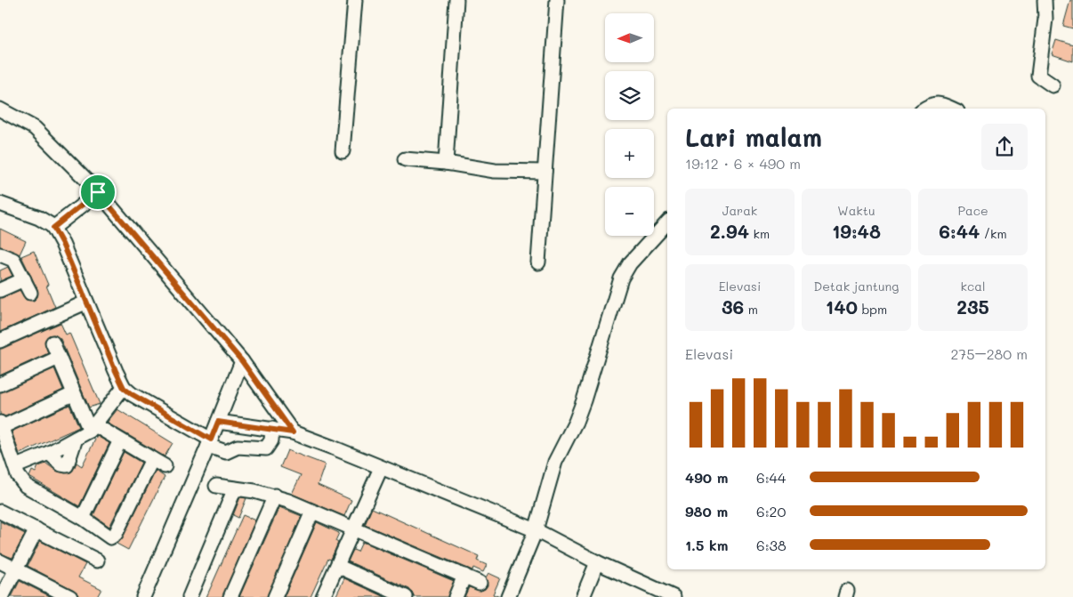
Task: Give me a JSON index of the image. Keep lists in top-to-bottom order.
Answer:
{
  "north": "left",
  "page": {
    "map_buttons": ["+", "−"],
    "heading": ["Lari malam", "19:12 · 6 × 490 m"],
    "stats": [
      ["Jarak", "2.94 km"],
      ["Waktu", "19:48"],
      ["Pace", "6:44 /km"],
      ["Elevasi", "36 m"],
      ["Detak jantung", "140 bpm"],
      ["kcal", "235"]
    ],
    "chart": ["Elevasi", "275–280 m"],
    "list": [
      {
        "name": "490 m",
        "note": "6:44"
      },
      {
        "name": "980 m",
        "note": "6:20"
      },
      {
        "name": "1.5 km",
        "note": "6:38"
      }
    ]
  }
}
